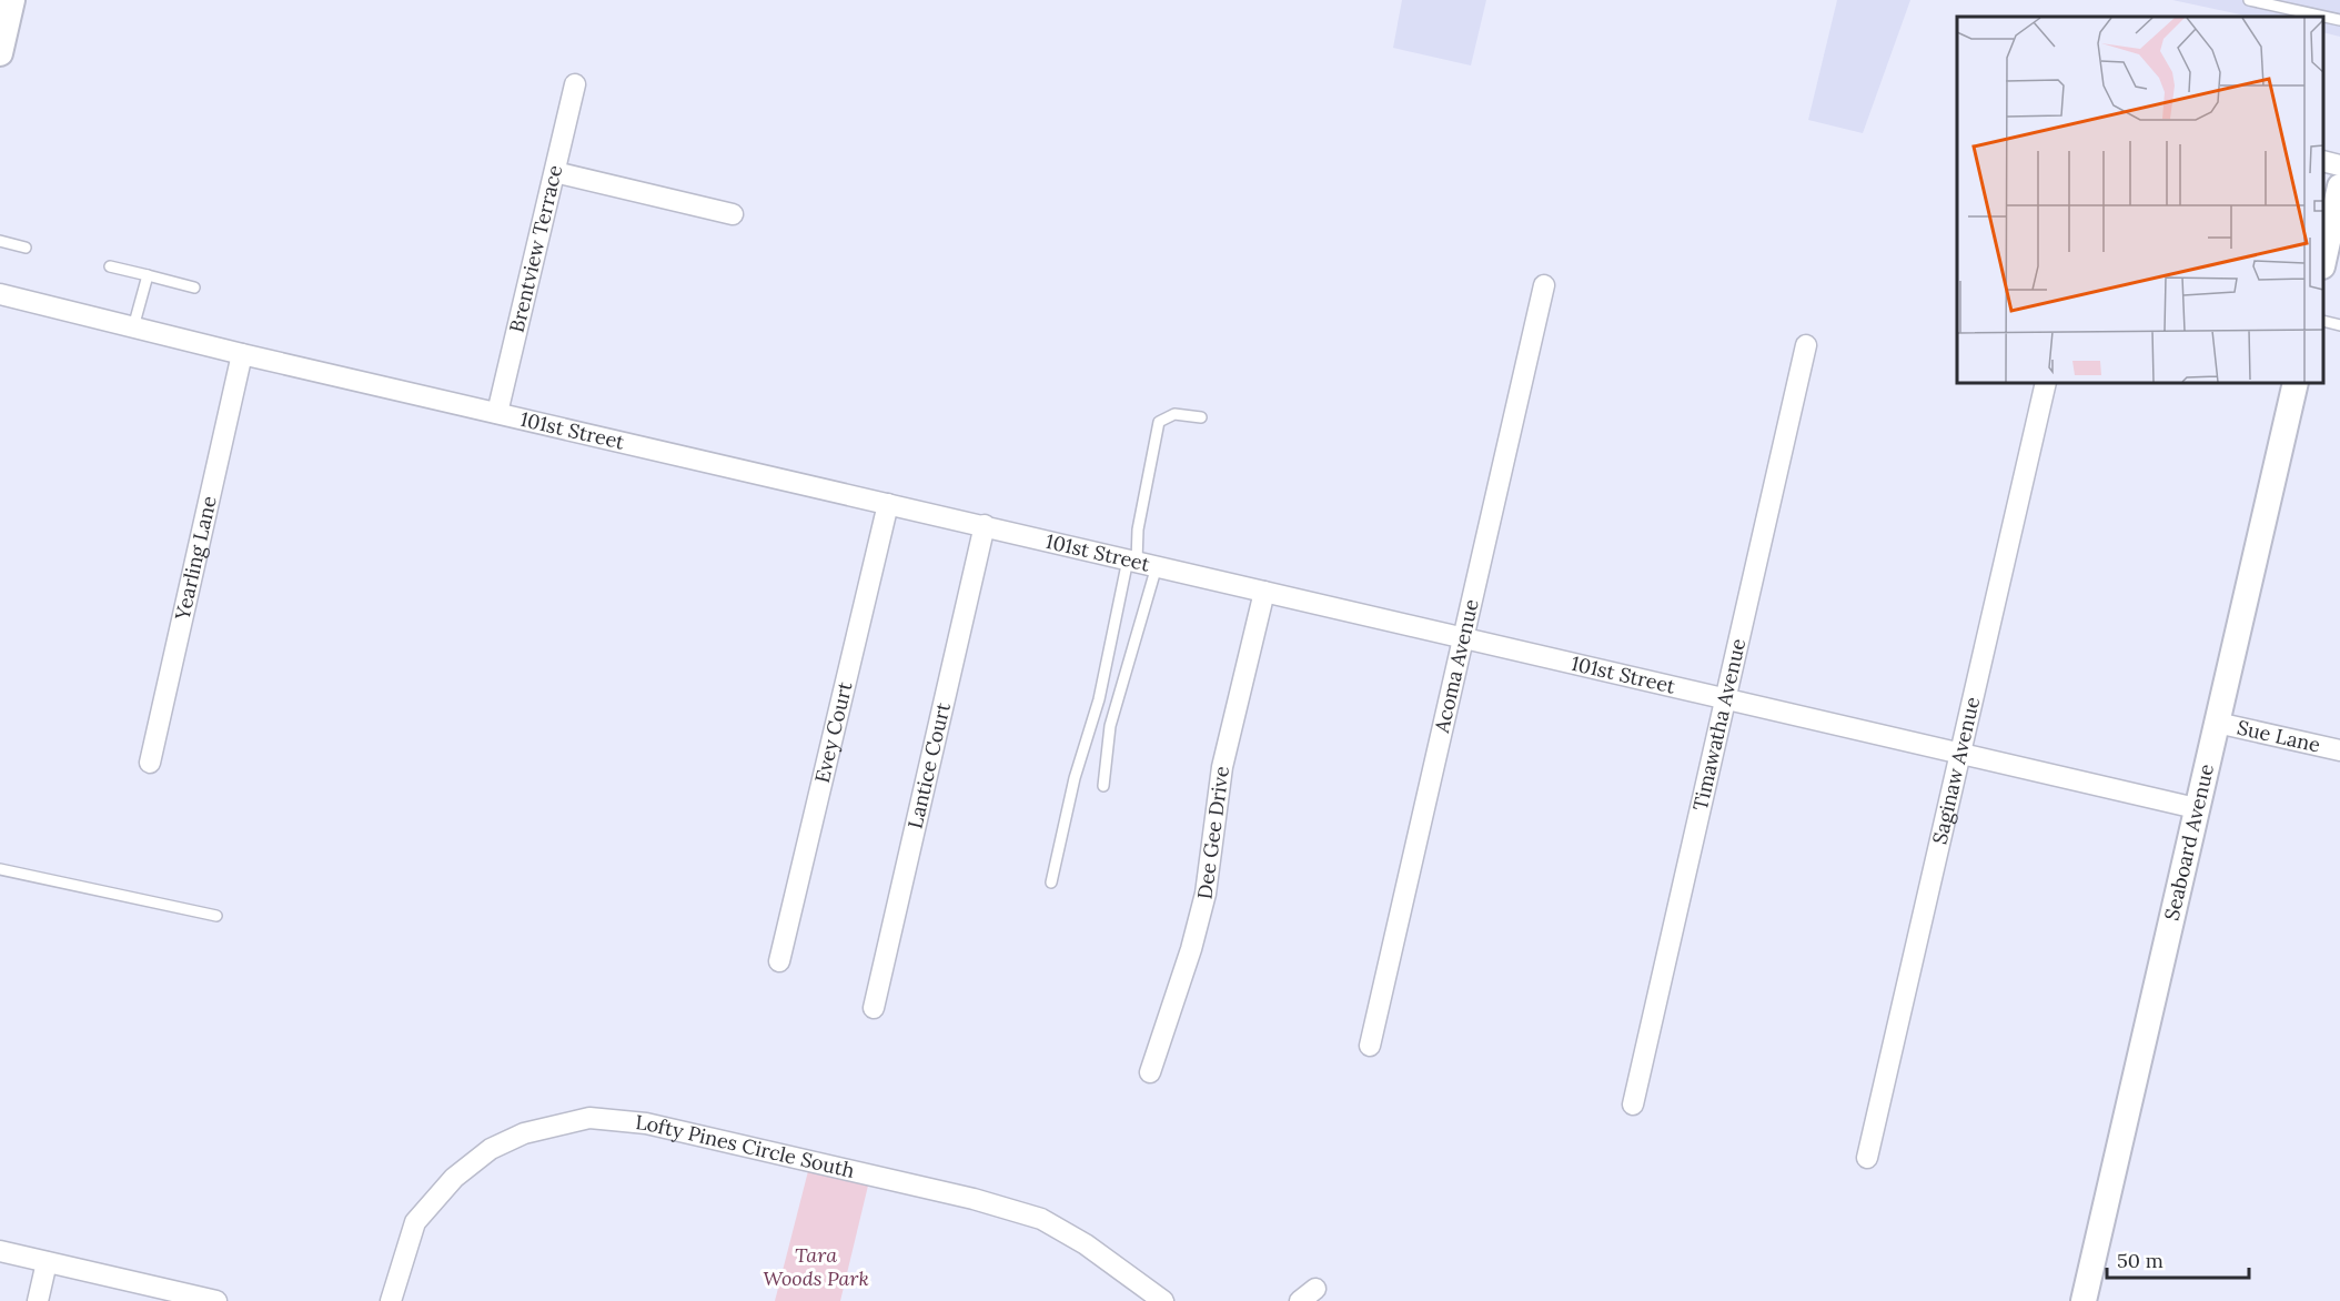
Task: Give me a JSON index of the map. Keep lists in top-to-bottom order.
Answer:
{
  "streets": {
    "street": [
      "Brentview Terrace",
      "101st Street",
      "Yearling Lane",
      "Acoma Avenue",
      "Timawatha Avenue",
      "Evey Court",
      "Sue Lane",
      "Lantice Court",
      "Saginaw Avenue",
      "Dee Gee Drive",
      "Seaboard Avenue",
      "Lofty Pines Circle South"
    ]
  },
  "crossings": [
    ["Brentview Terrace", "101st Street"],
    ["101st Street", "Yearling Lane"],
    ["101st Street", "Acoma Avenue"],
    ["101st Street", "Timawatha Avenue"],
    ["101st Street", "Evey Court"],
    ["101st Street", "Lantice Court"],
    ["101st Street", "Saginaw Avenue"],
    ["101st Street", "Dee Gee Drive"],
    ["101st Street", "Seaboard Avenue"],
    ["Sue Lane", "Seaboard Avenue"]
  ],
  "parks": ["Tara Woods Park"],
  "scale_bar": "50 m"
}
